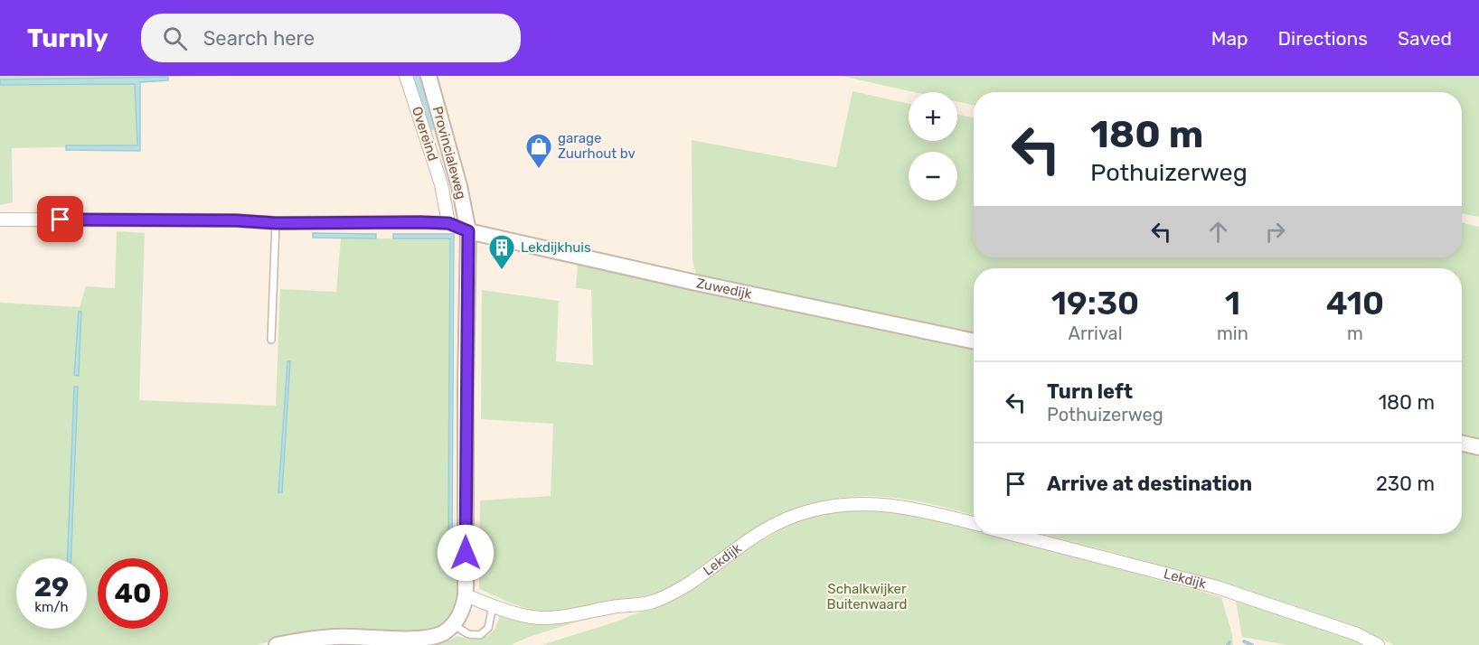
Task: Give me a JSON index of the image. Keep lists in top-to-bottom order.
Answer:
{
  "streets": {
    "street": [
      "Overeind",
      "Provincialeweg",
      "Zuwedijk",
      "Lekdijk"
    ]
  },
  "crossings": [
    ["Provincialeweg", "Zuwedijk"],
    ["Provincialeweg", "Lekdijk"]
  ],
  "parks": ["Schalkwijker Buitenwaard"],
  "places": {
    "shop": ["garage Zuurhout bv"],
    "building": ["Lekdijkhuis"]
  },
  "page": {
    "header": "Turnly",
    "search": "Search here",
    "nav": ["Map", "Directions", "Saved"],
    "map_buttons": ["+", "−"],
    "turn": ["180 m", "Pothuizerweg"],
    "eta": [
      "19:30",
      "Arrival",
      "1",
      "min",
      "410",
      "m"
    ],
    "list": [
      {
        "name": "Turn left",
        "note": "Pothuizerweg",
        "value": "180 m"
      },
      {
        "name": "Arrive at destination",
        "value": "230 m"
      }
    ],
    "speed": "29 km/h",
    "limit": "40"
  }
}
